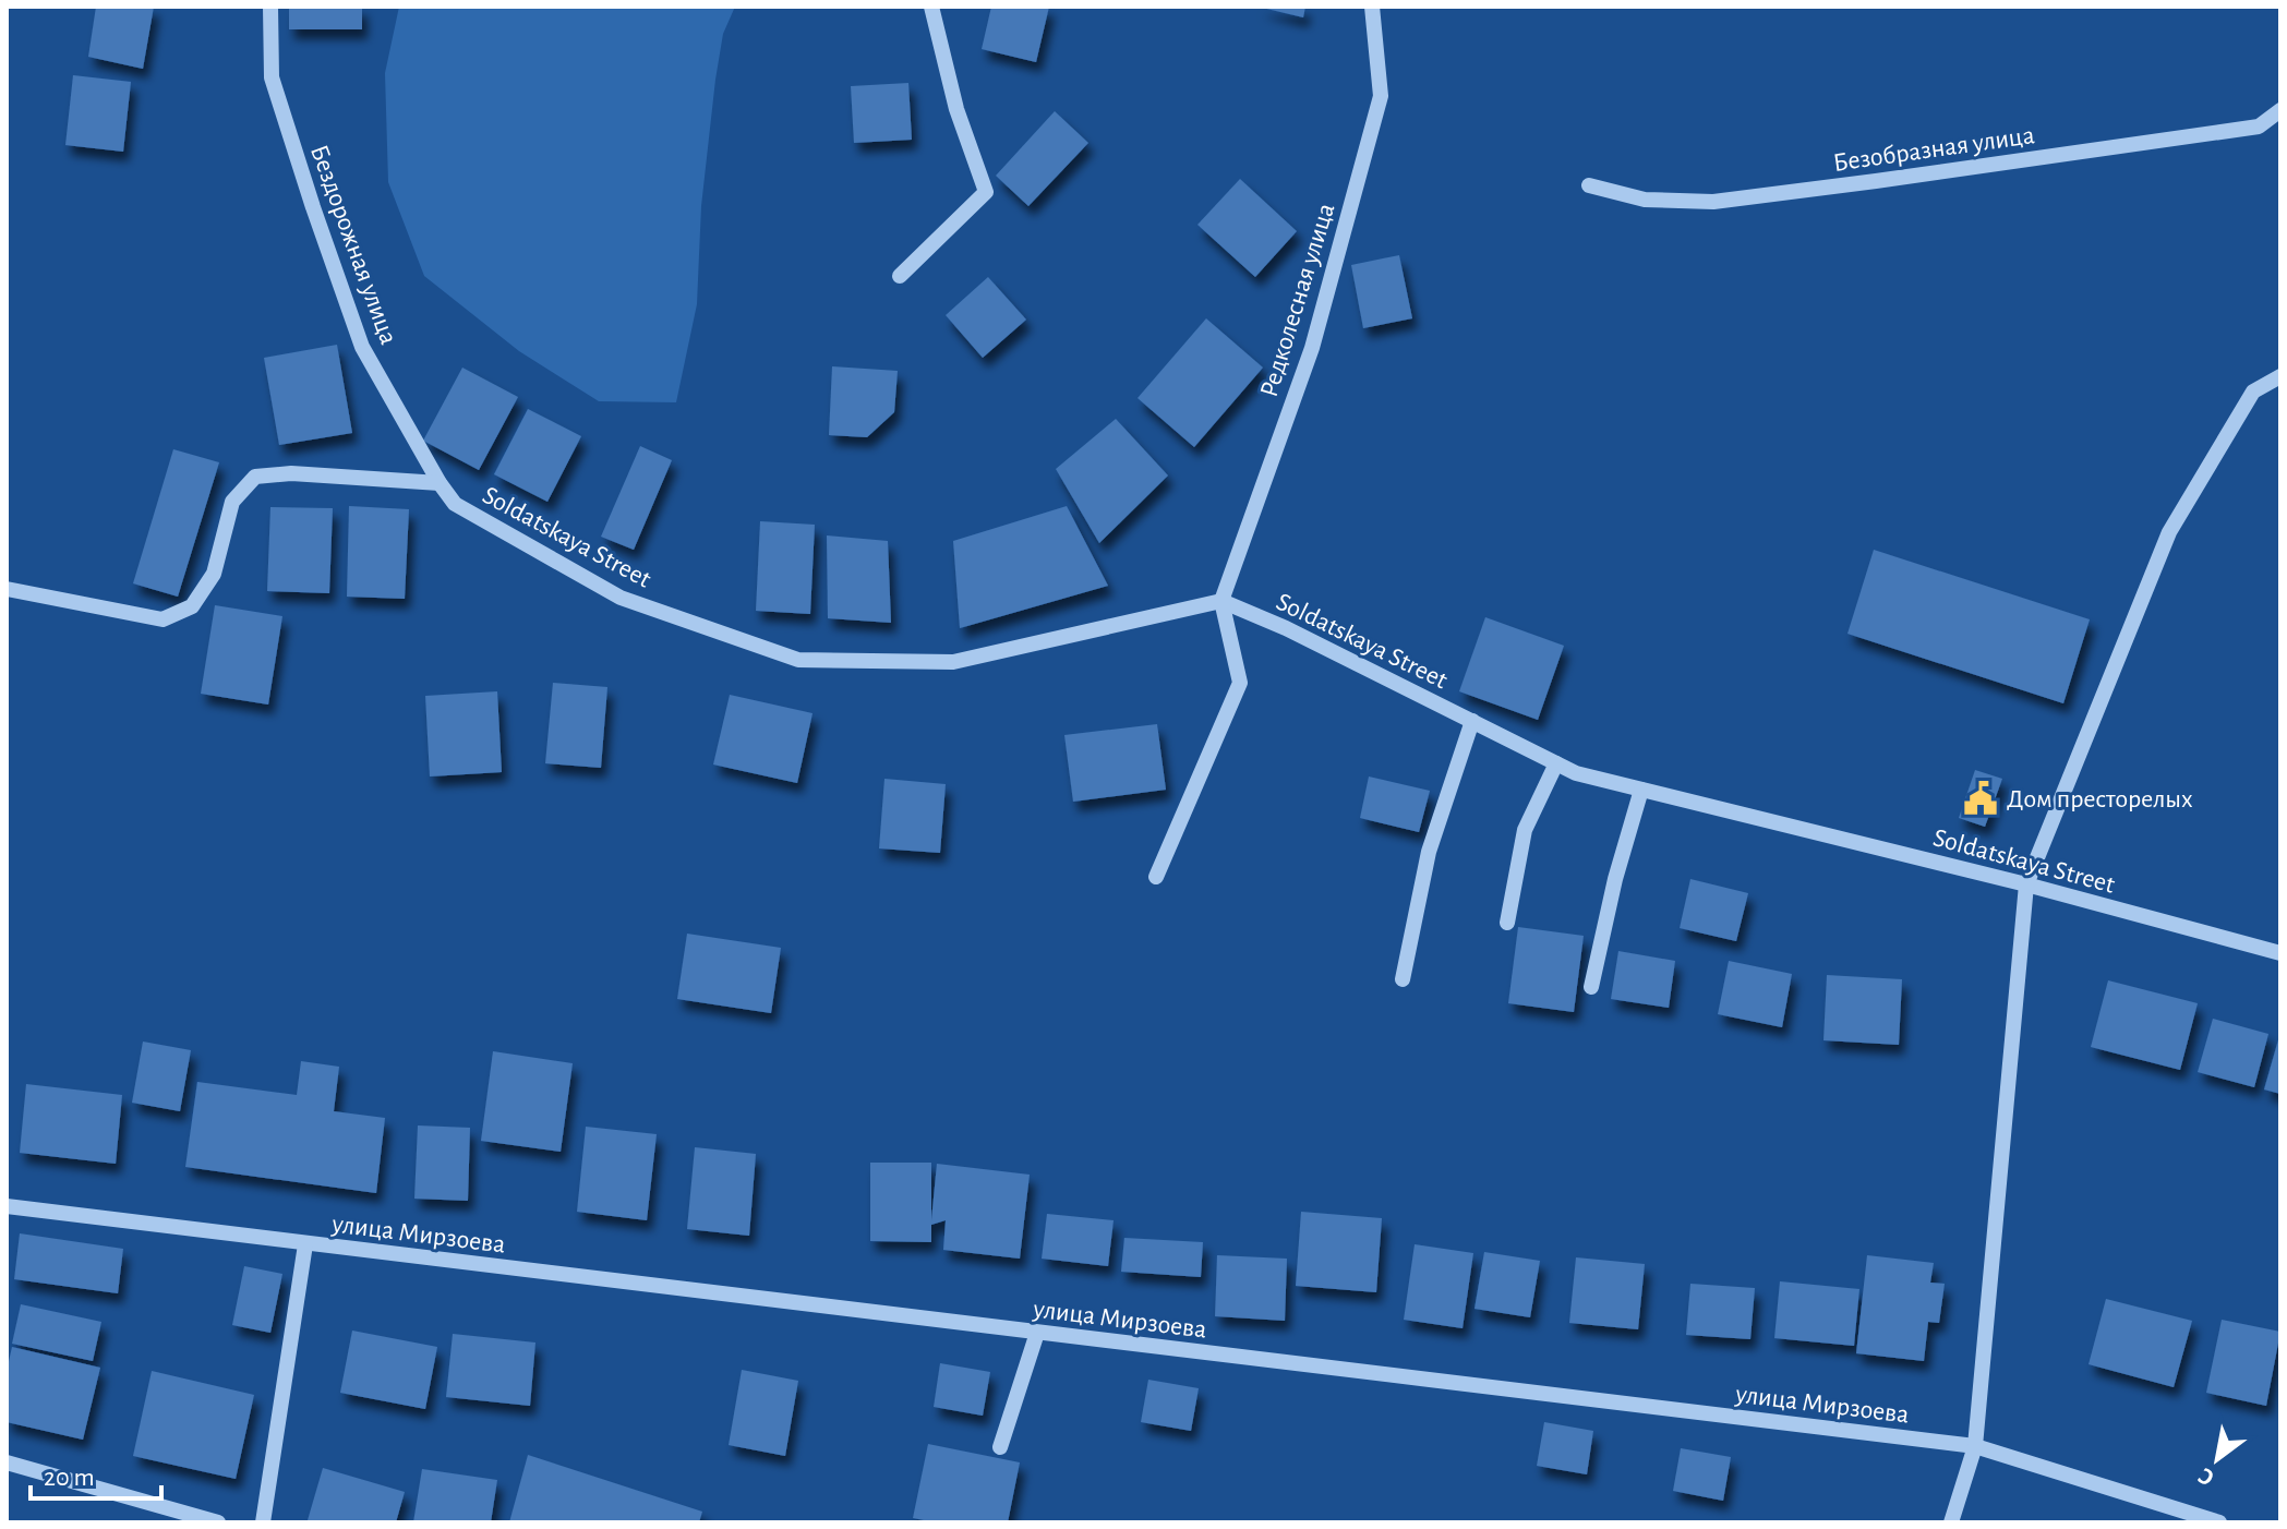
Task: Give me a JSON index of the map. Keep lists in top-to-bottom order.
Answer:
{
  "streets": {
    "street": [
      "Безобразная улица",
      "Бездорожная улица",
      "Редколесная улица",
      "Soldatskaya Street",
      "улица Мирзоева"
    ]
  },
  "crossings": [
    ["Бездорожная улица", "Soldatskaya Street"],
    ["Редколесная улица", "Soldatskaya Street"]
  ],
  "places": {
    "public building": ["Дом престорелых"]
  },
  "scale_bar": "20 m",
  "north": "bottom left"
}
